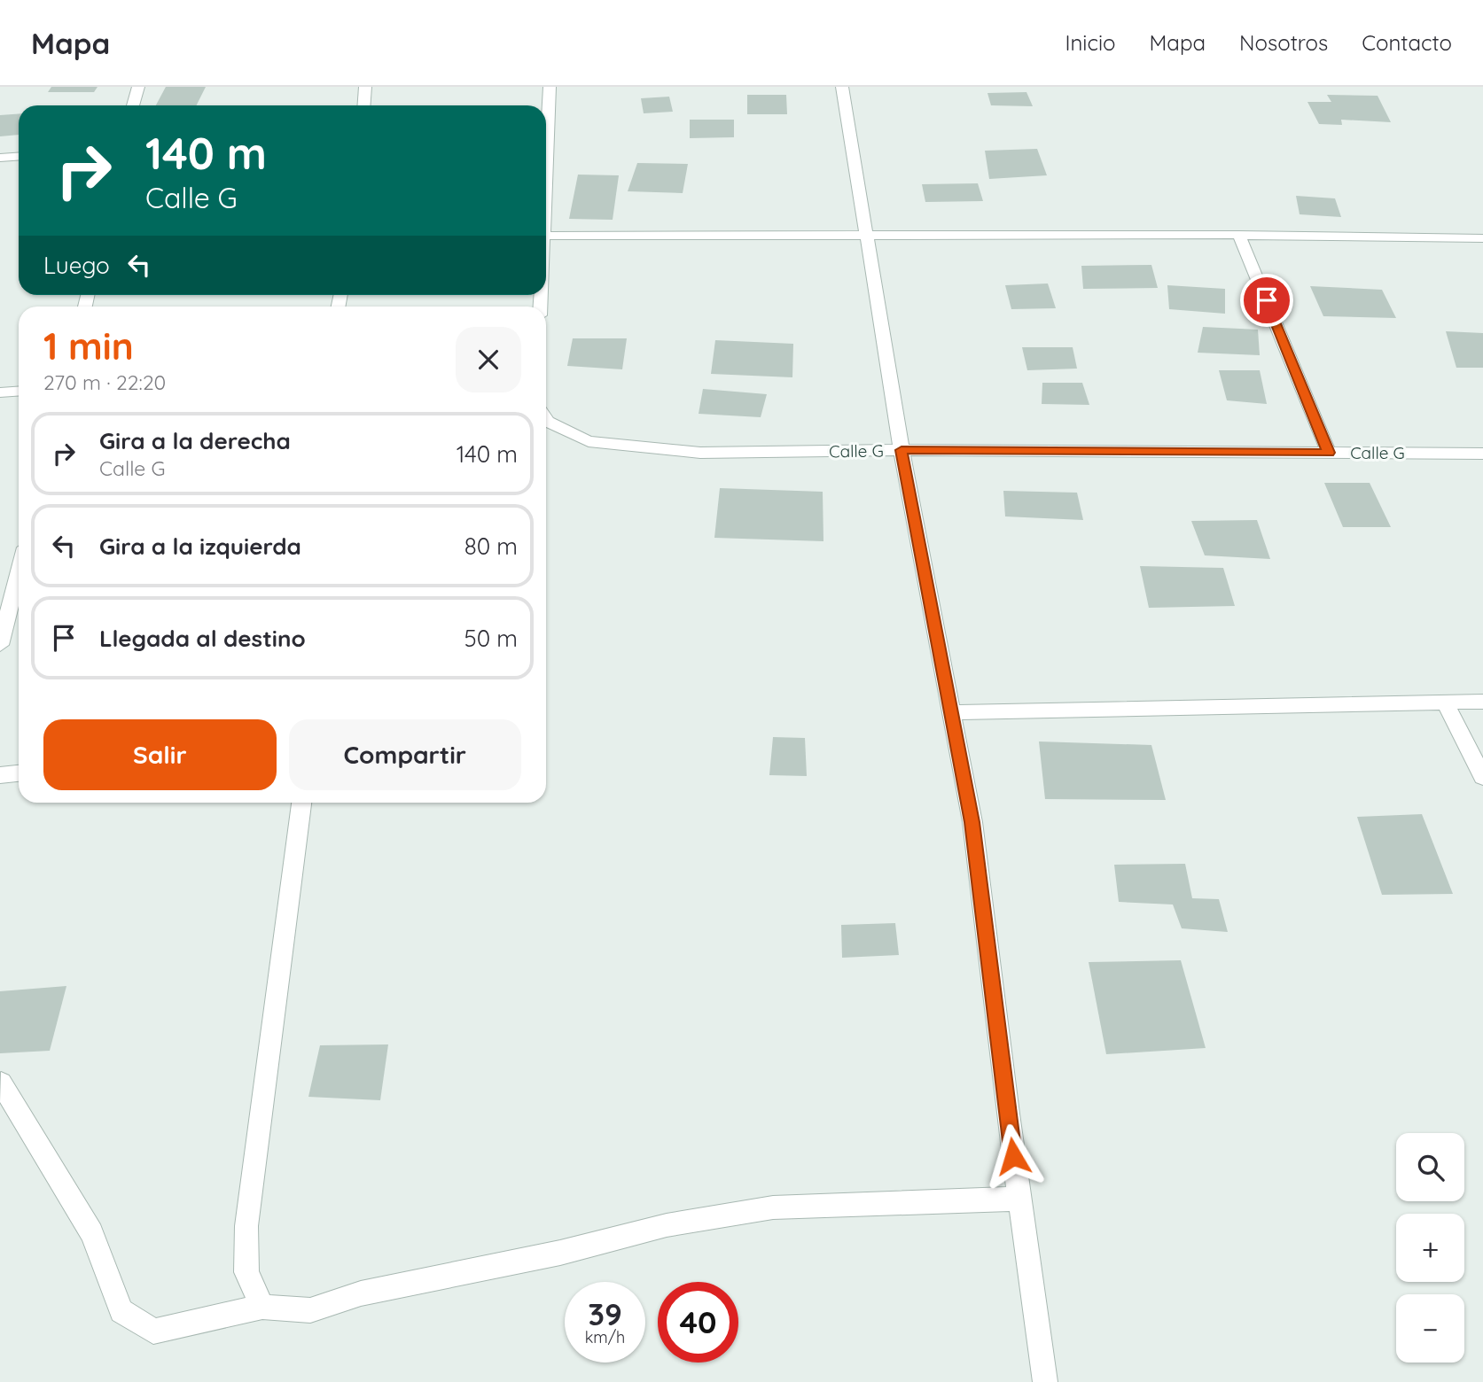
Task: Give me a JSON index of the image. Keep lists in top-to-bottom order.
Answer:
{
  "streets": {
    "street": ["Calle G"]
  },
  "page": {
    "header": "Mapa",
    "nav": [
      "Inicio",
      "Mapa",
      "Nosotros",
      "Contacto"
    ],
    "turn": ["140 m", "Calle G"],
    "then": "Luego",
    "heading": ["1 min", "270 m · 22:20"],
    "list": [
      {
        "name": "Gira a la derecha",
        "note": "Calle G",
        "value": "140 m"
      },
      {
        "name": "Gira a la izquierda",
        "value": "80 m"
      },
      {
        "name": "Llegada al destino",
        "value": "50 m"
      }
    ],
    "buttons": ["Salir", "Compartir"],
    "map_buttons": ["+", "−"],
    "speed": "39 km/h",
    "limit": "40"
  }
}
